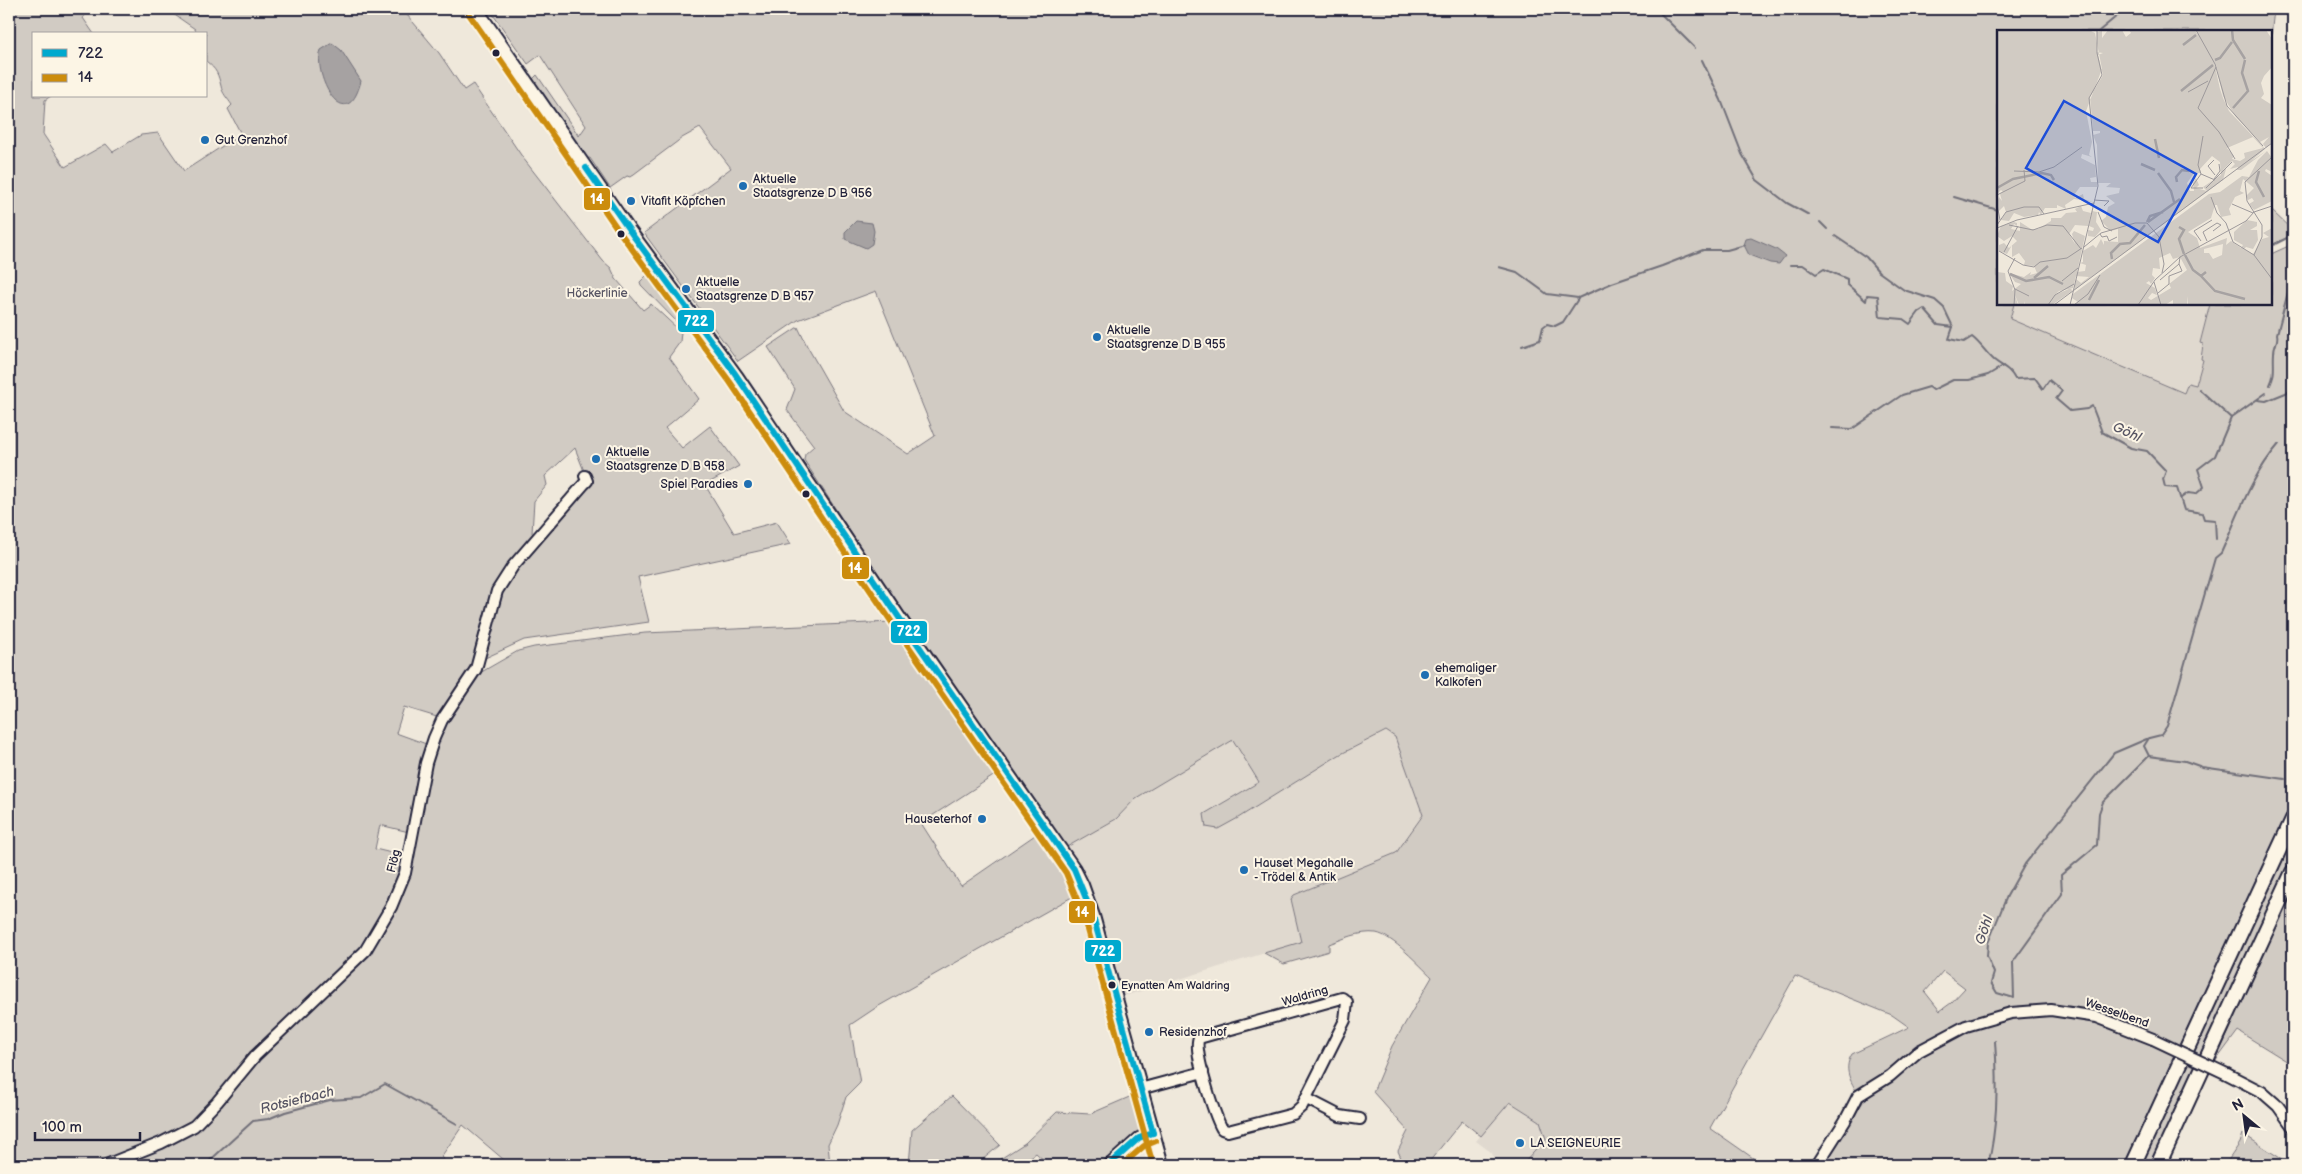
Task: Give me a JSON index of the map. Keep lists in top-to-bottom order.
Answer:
{
  "streets": {
    "street": ["Flög", "Waldring", "Wesselbend"]
  },
  "water": ["Göhl", "Rotsiefbach"],
  "parks": ["Höckerlinie"],
  "places": [
    "Gut Grenzhof",
    "Aktuelle Staatsgrenze D B 956",
    "Vitafit Köpfchen",
    "Aktuelle Staatsgrenze D B 957",
    "Aktuelle Staatsgrenze D B 955",
    "Aktuelle Staatsgrenze D B 958",
    "Spiel Paradies",
    "ehemaliger Kalkofen",
    "Hauseterhof",
    "Hauset Megahalle - Trödel & Antik",
    "Eynatten Am Waldring",
    "Residenzhof",
    "LA SEIGNEURIE"
  ],
  "lines": ["transit line 14", "transit line 722"],
  "legend": ["722", "14"],
  "scale_bar": "100 m",
  "north": "top left"
}
